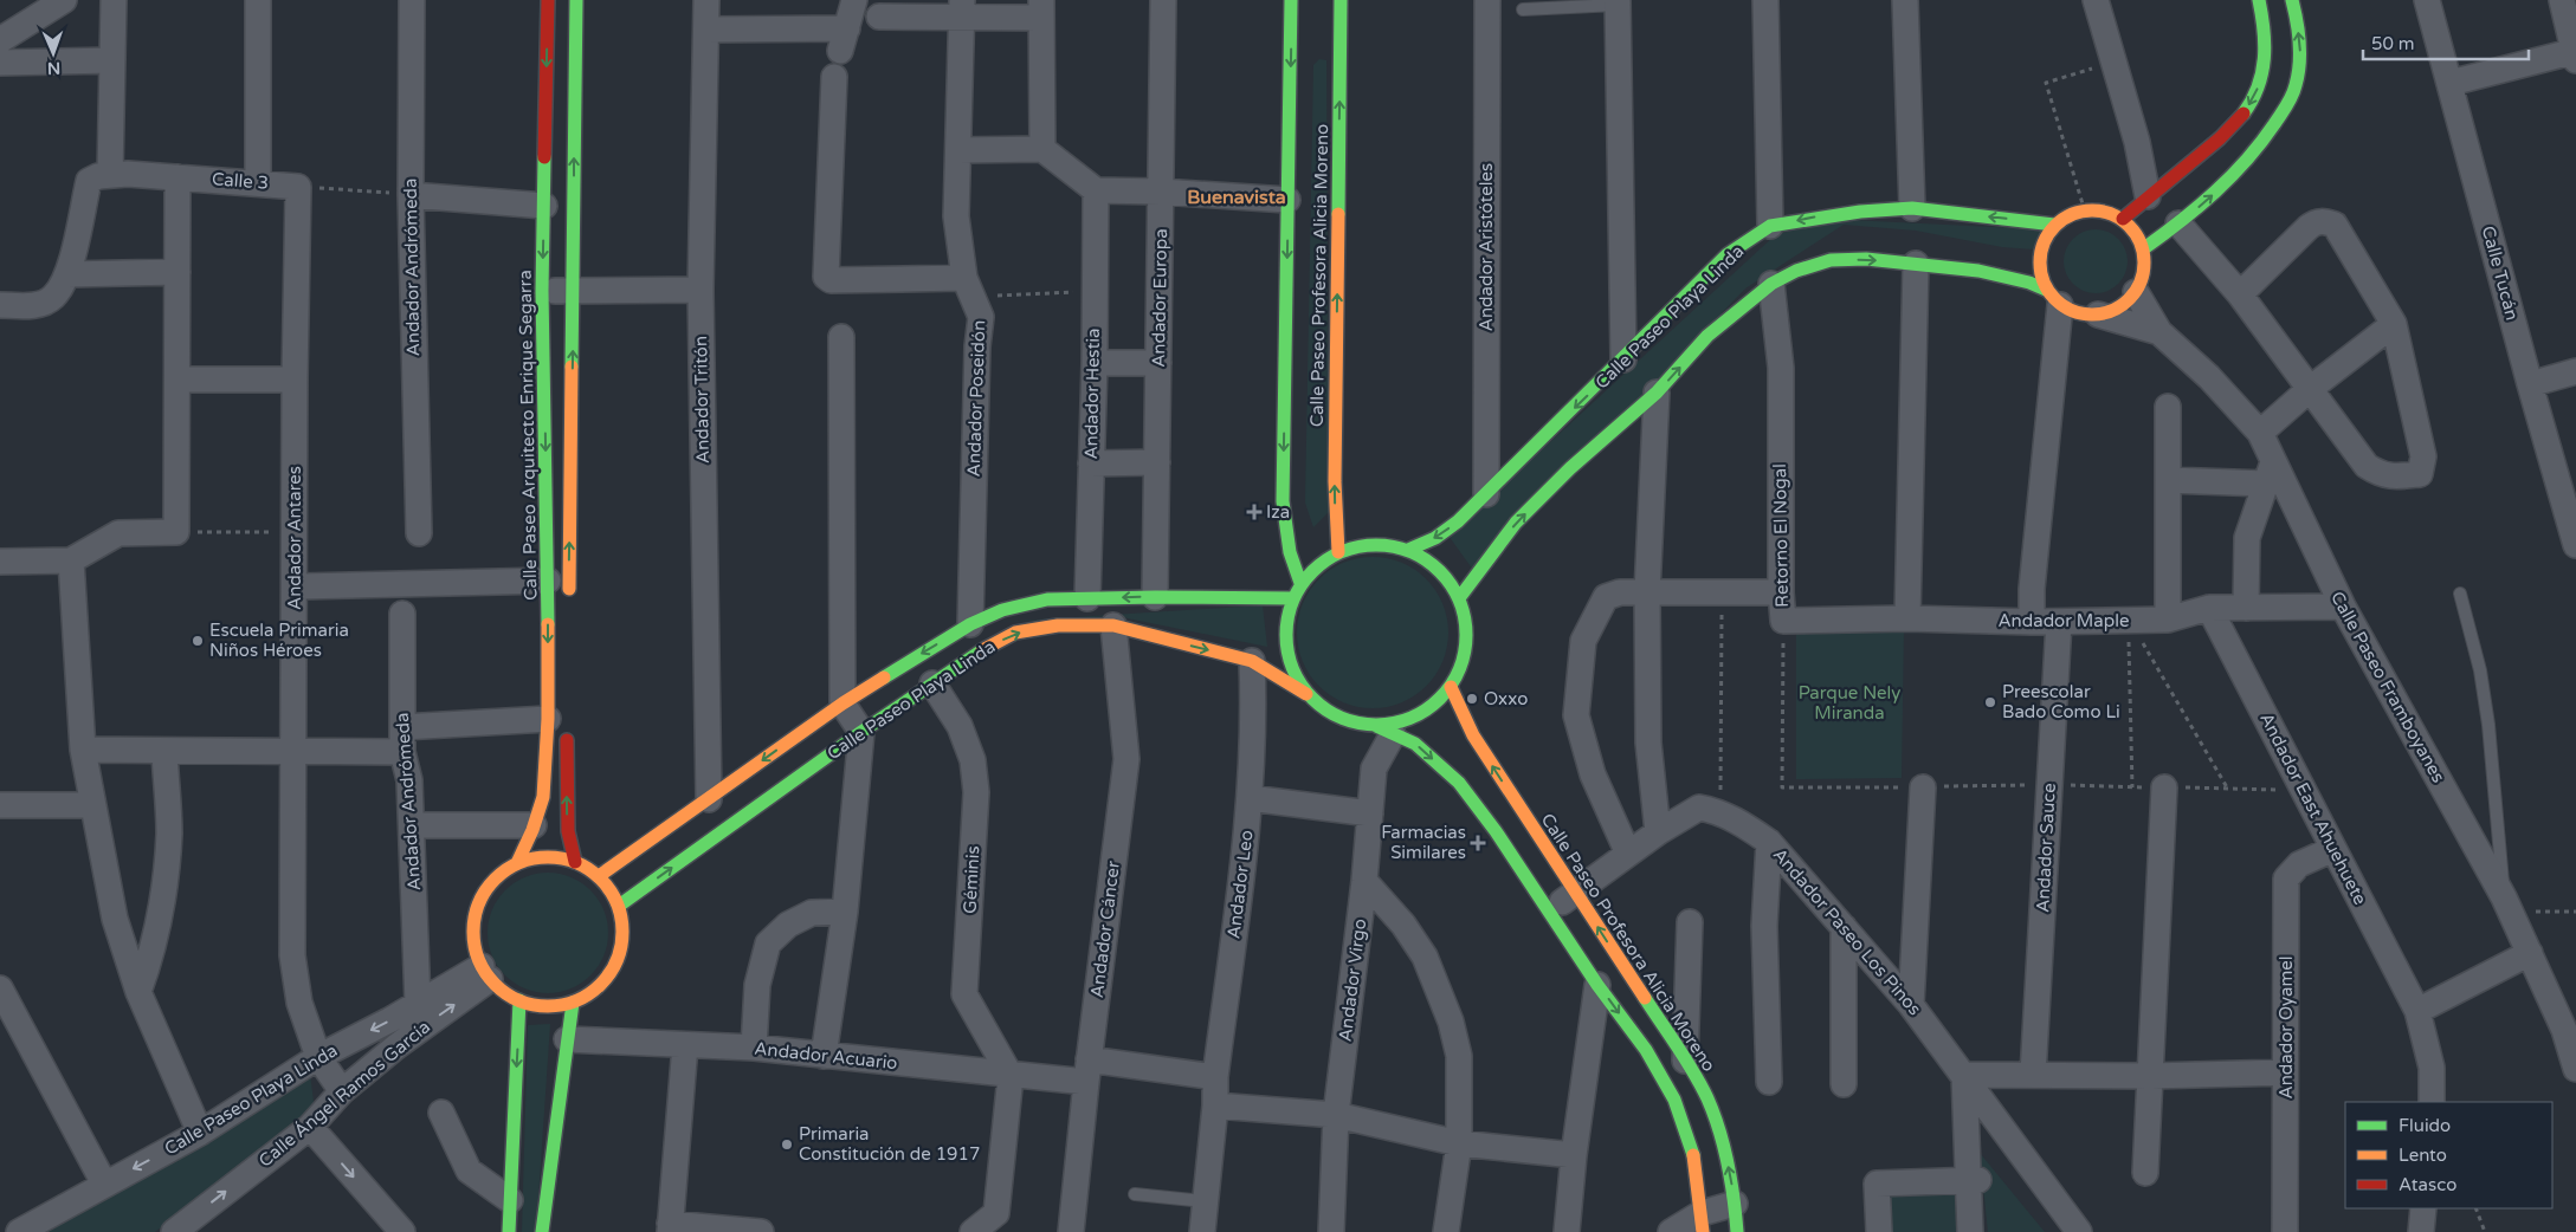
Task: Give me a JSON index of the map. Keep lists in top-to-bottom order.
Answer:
{
  "streets": {
    "street": [
      "Calle 3",
      "Andador Aristóteles",
      "Andador Andrómeda",
      "Calle Tucán",
      "Calle Paseo Profesora Alicia Moreno",
      "Andador Europa",
      "Calle Paseo Playa Linda",
      "Andador Hestia",
      "Andador Poseidón",
      "Andador Tritón",
      "Calle Paseo Arquitecto Enrique Segarra",
      "Retorno El Nogal",
      "Andador Antares",
      "Andador Maple",
      "Calle Paseo Framboyanes",
      "Andador East Ahuehuete",
      "Andador Sauce",
      "Géminis",
      "Andador Leo",
      "Andador Cáncer",
      "Andador Paseo Los Pinos",
      "Andador Virgo",
      "Andador Oyamel",
      "Andador Acuario",
      "Calle Ángel Ramos García"
    ]
  },
  "crossings": [
    ["Calle 3", "Andador Antares"],
    ["Andador Aristóteles", "Calle Paseo Playa Linda"],
    ["Andador Andrómeda", "Calle Paseo Playa Linda"],
    ["Andador Andrómeda", "Calle Ángel Ramos García"],
    ["Calle Paseo Profesora Alicia Moreno", "Calle Paseo Playa Linda"],
    ["Calle Paseo Profesora Alicia Moreno", "Andador Virgo"],
    ["Andador Europa", "Calle Paseo Playa Linda"],
    ["Calle Paseo Playa Linda", "Andador Hestia"],
    ["Calle Paseo Playa Linda", "Andador Poseidón"],
    ["Calle Paseo Playa Linda", "Andador Tritón"],
    ["Calle Paseo Playa Linda", "Calle Paseo Arquitecto Enrique Segarra"],
    ["Calle Paseo Playa Linda", "Andador Antares"],
    ["Calle Paseo Playa Linda", "Calle Paseo Framboyanes"],
    ["Calle Paseo Playa Linda", "Géminis"],
    ["Calle Paseo Playa Linda", "Andador Leo"],
    ["Calle Paseo Playa Linda", "Andador Cáncer"],
    ["Calle Paseo Playa Linda", "Andador Virgo"],
    ["Calle Paseo Playa Linda", "Calle Ángel Ramos García"],
    ["Retorno El Nogal", "Andador Maple"],
    ["Andador Antares", "Calle Ángel Ramos García"],
    ["Andador Maple", "Calle Paseo Framboyanes"],
    ["Andador Maple", "Andador East Ahuehuete"],
    ["Andador Maple", "Andador Sauce"],
    ["Andador East Ahuehuete", "Andador Oyamel"],
    ["Géminis", "Andador Acuario"],
    ["Andador Leo", "Andador Acuario"],
    ["Andador Cáncer", "Andador Acuario"]
  ],
  "one_way": ["Calle Ángel Ramos García"],
  "districts": ["Buenavista"],
  "parks": ["Parque Nely Miranda"],
  "places": {
    "health": ["Iza", "Farmacias Similares"],
    "other": [
      "Escuela Primaria Niños Héroes",
      "Oxxo",
      "Preescolar Bado Como Li",
      "Primaria Constitución de 1917"
    ]
  },
  "legend": ["Fluido", "Lento", "Atasco"],
  "scale_bar": "50 m",
  "north": "bottom"
}
